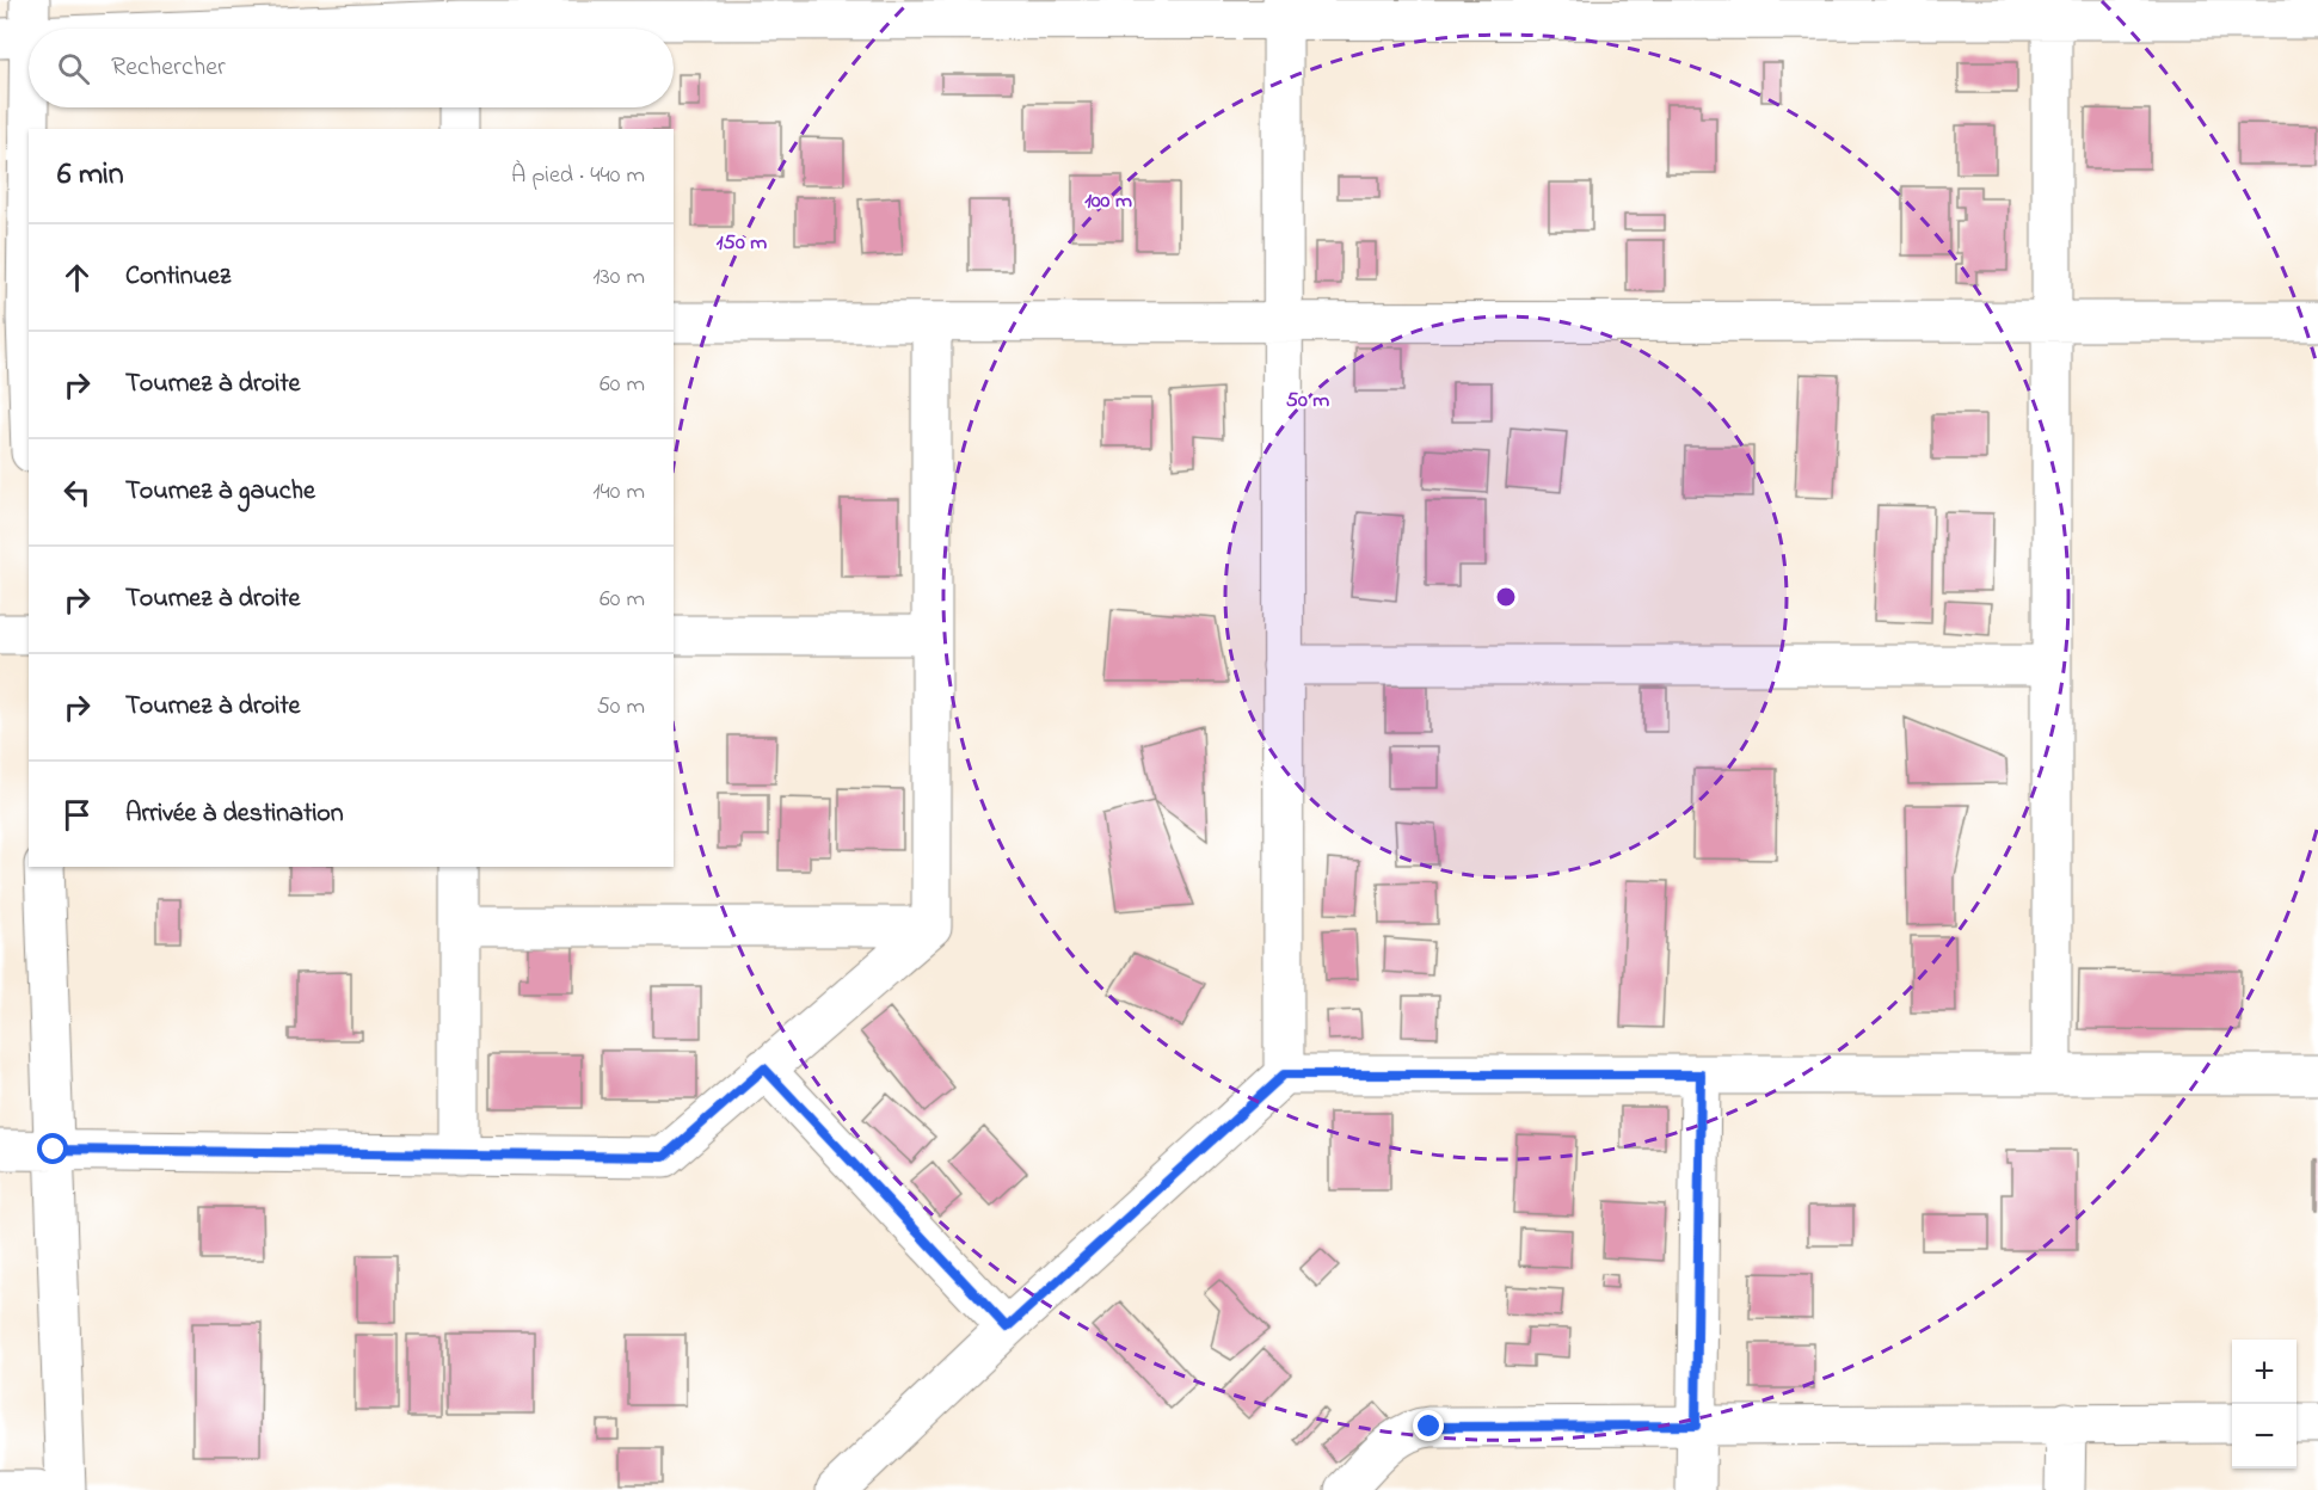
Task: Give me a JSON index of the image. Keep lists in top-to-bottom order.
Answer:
{
  "page": {
    "search": "Rechercher",
    "heading": ["6 min", "À pied · 440 m"],
    "list": [
      ["Continuez", "130 m"],
      ["Tournez à droite", "60 m"],
      ["Tournez à gauche", "140 m"],
      ["Tournez à droite", "60 m"],
      ["Tournez à droite", "50 m"],
      "Arrivée à destination"
    ],
    "map_buttons": ["+", "−"]
  },
  "rings": ["100 m", "150 m", "50 m"]
}
